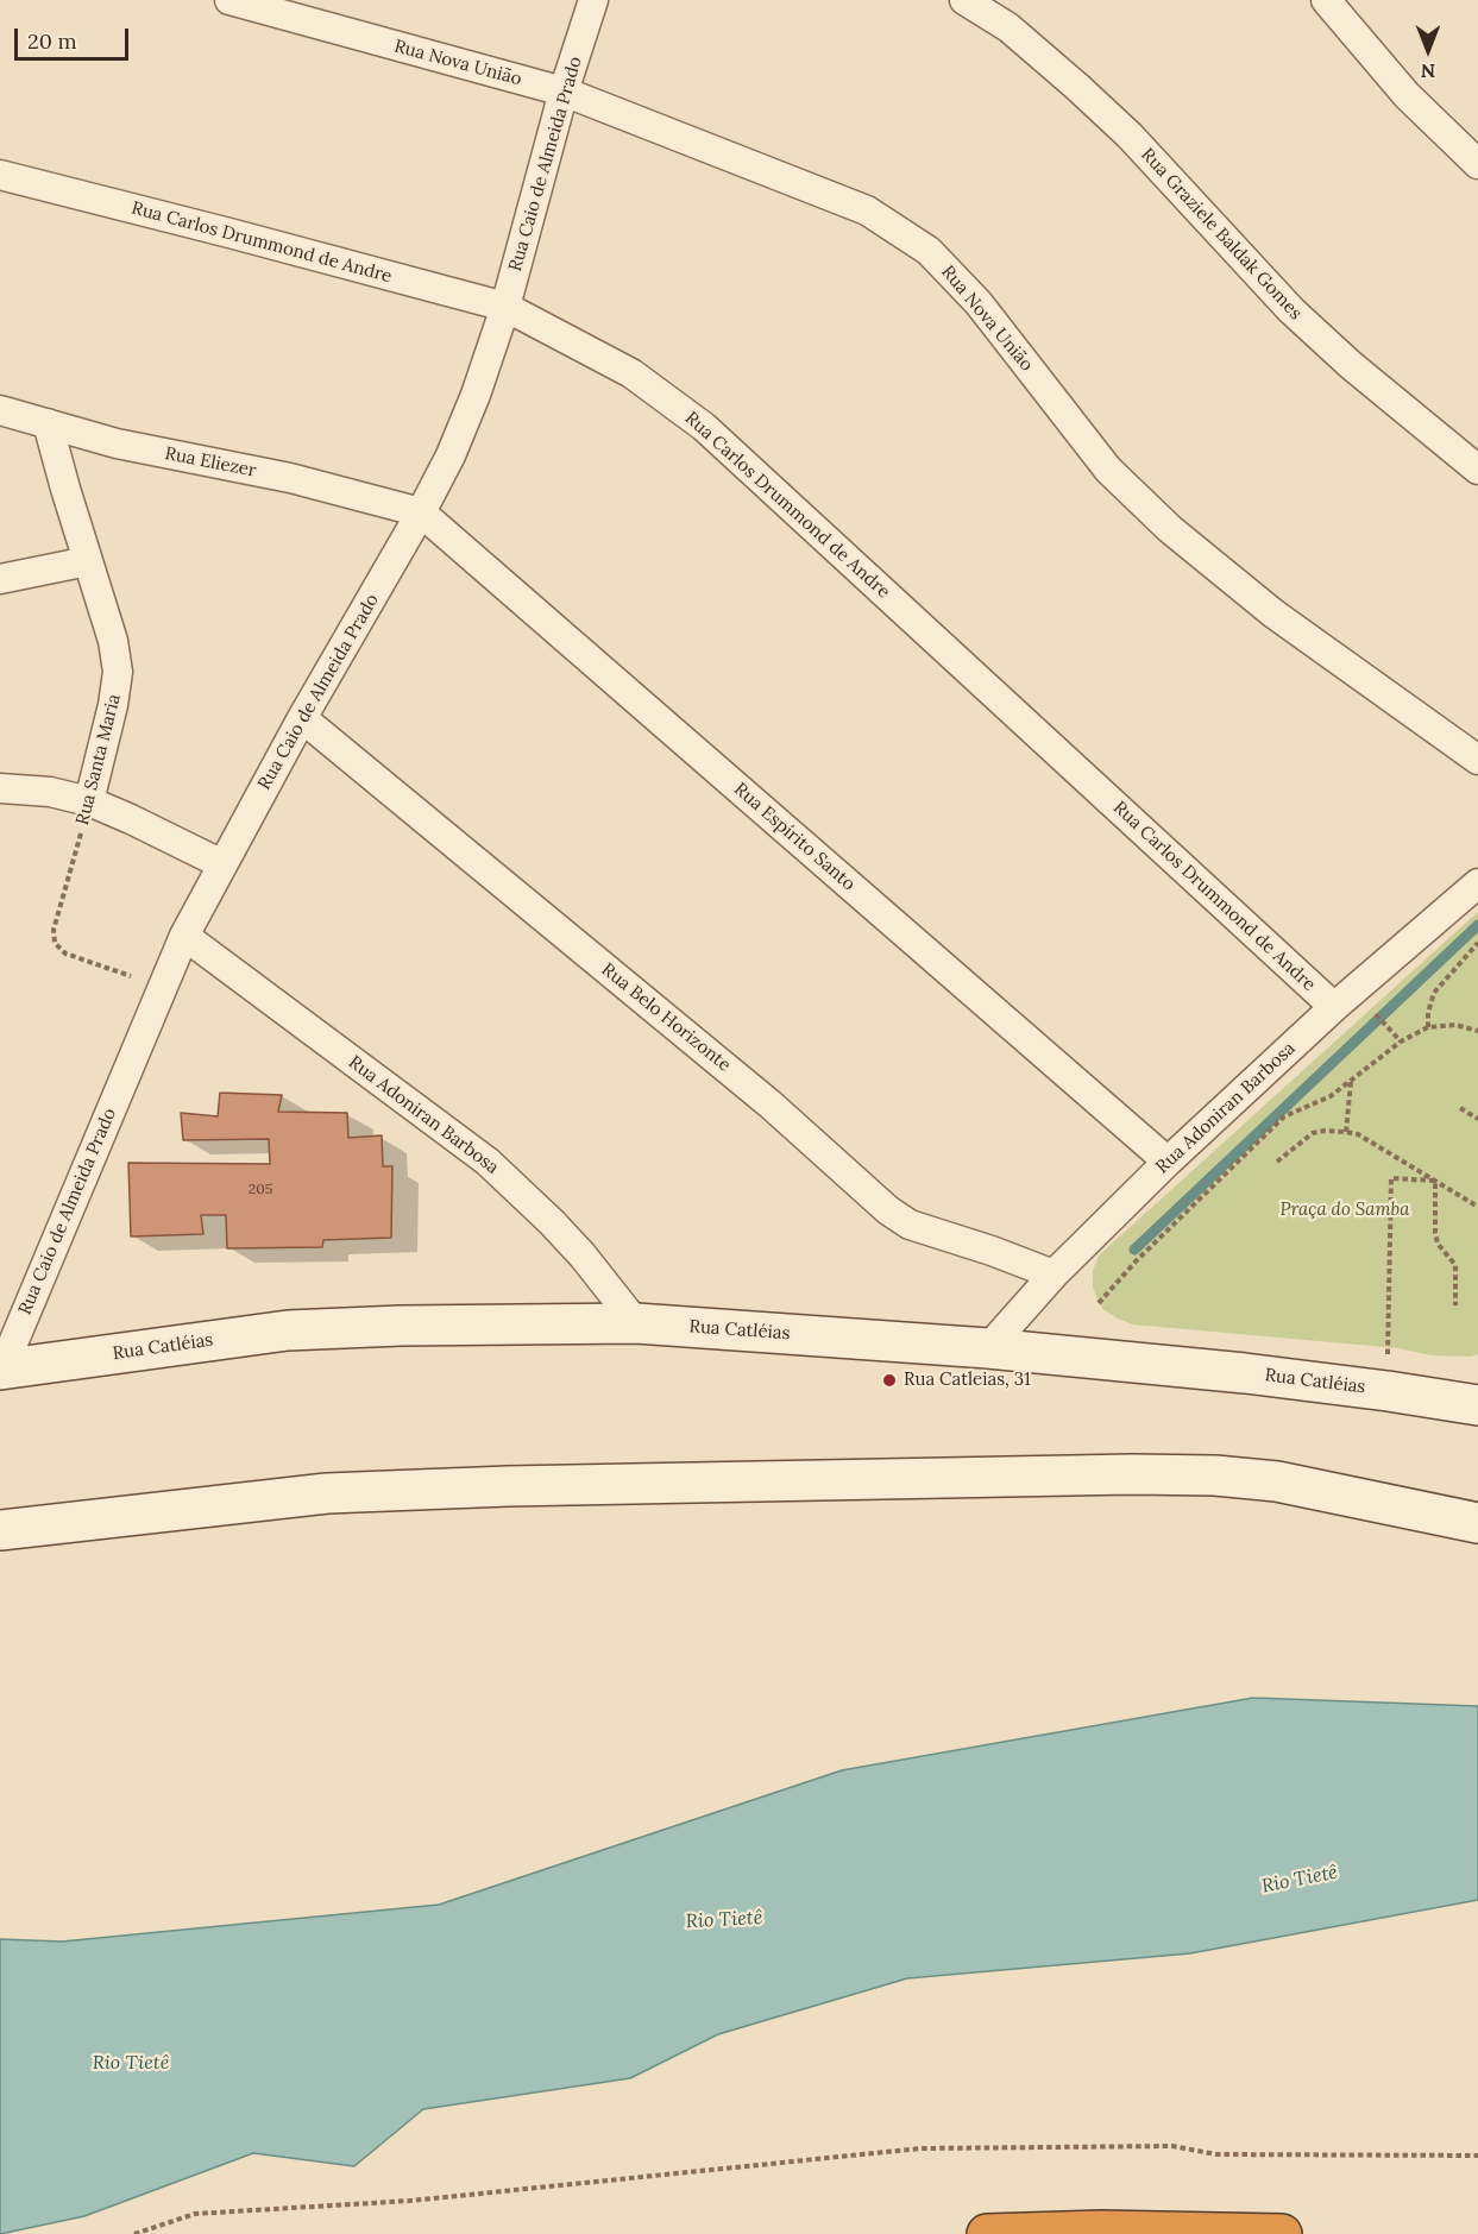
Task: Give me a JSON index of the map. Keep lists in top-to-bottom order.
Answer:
{
  "streets": {
    "street": [
      "Rua Nova União",
      "Rua Caio de Almeida Prado",
      "Rua Graziele Baldak Gomes",
      "Rua Carlos Drummond de Andre",
      "Rua Eliezer",
      "Rua Santa Maria",
      "Rua Espírito Santo",
      "Rua Belo Horizonte",
      "Rua Adoniran Barbosa",
      "Rua Catléias"
    ]
  },
  "crossings": [
    ["Rua Nova União", "Rua Caio de Almeida Prado"],
    ["Rua Caio de Almeida Prado", "Rua Carlos Drummond de Andre"],
    ["Rua Caio de Almeida Prado", "Rua Eliezer"],
    ["Rua Caio de Almeida Prado", "Rua Santa Maria"],
    ["Rua Caio de Almeida Prado", "Rua Espírito Santo"],
    ["Rua Caio de Almeida Prado", "Rua Belo Horizonte"],
    ["Rua Caio de Almeida Prado", "Rua Adoniran Barbosa"],
    ["Rua Caio de Almeida Prado", "Rua Catléias"],
    ["Rua Carlos Drummond de Andre", "Rua Adoniran Barbosa"],
    ["Rua Eliezer", "Rua Santa Maria"],
    ["Rua Eliezer", "Rua Espírito Santo"],
    ["Rua Espírito Santo", "Rua Adoniran Barbosa"],
    ["Rua Belo Horizonte", "Rua Adoniran Barbosa"],
    ["Rua Adoniran Barbosa", "Rua Catléias"]
  ],
  "water": ["Rio Tietê"],
  "parks": ["Praça do Samba"],
  "places": ["Rua Catleias, 31"],
  "house_numbers": ["205"],
  "scale_bar": "20 m",
  "north": "bottom"
}
